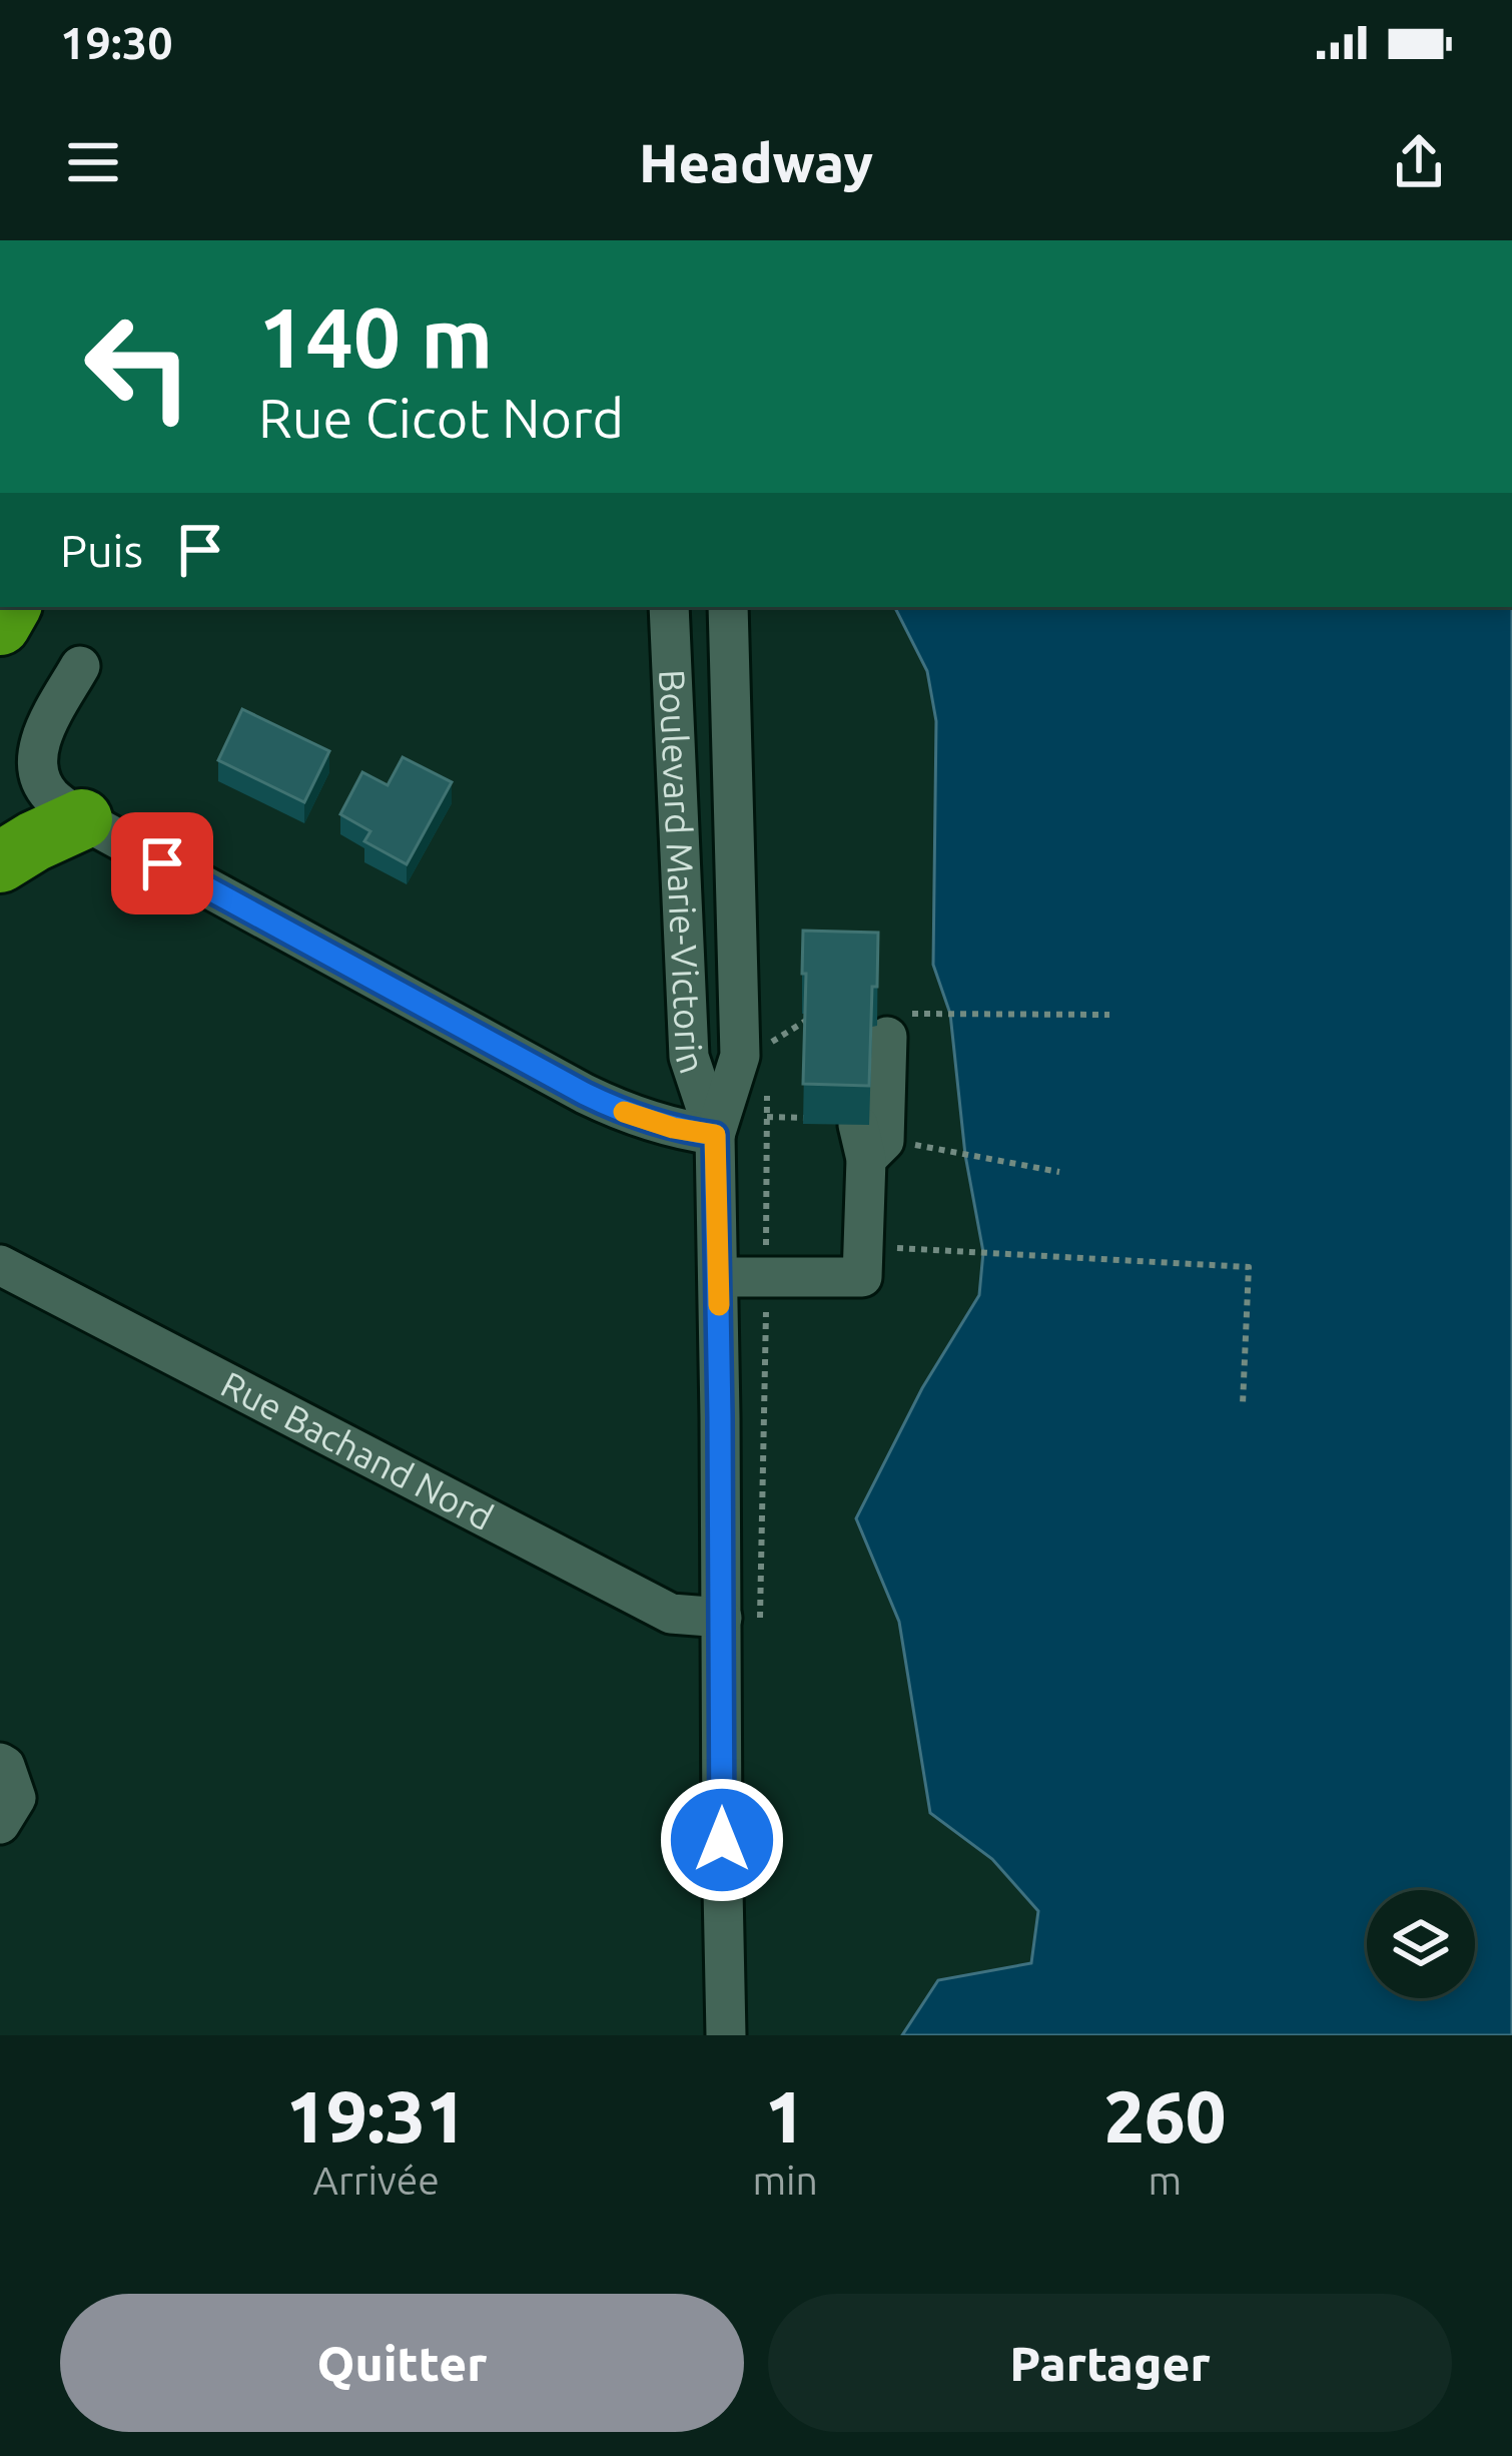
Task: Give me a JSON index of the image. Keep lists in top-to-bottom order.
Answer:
{
  "streets": {
    "street": ["Boulevard Marie-Victorin", "Rue Bachand Nord"]
  },
  "crossings": [
    ["Boulevard Marie-Victorin", "Rue Bachand Nord"]
  ],
  "page": {
    "status": "19:30",
    "header": "Headway",
    "turn": ["140 m", "Rue Cicot Nord"],
    "then": "Puis",
    "eta": [
      "19:31",
      "Arrivée",
      "1",
      "min",
      "260",
      "m"
    ],
    "buttons": ["Quitter", "Partager"]
  }
}
